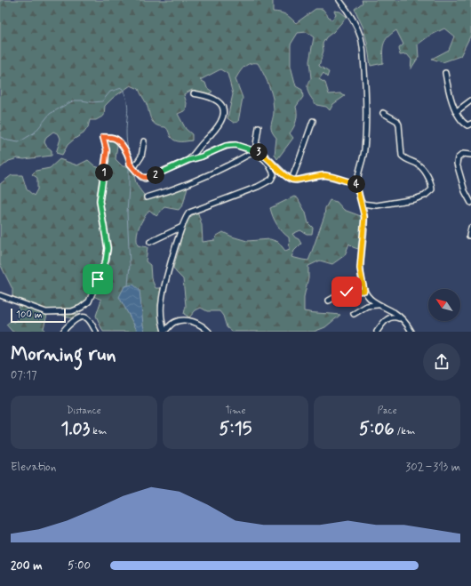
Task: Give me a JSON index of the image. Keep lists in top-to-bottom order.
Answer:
{
  "scale_bar": "100 m",
  "north": "top left",
  "page": {
    "pins": [
      "3",
      "1",
      "2",
      "4"
    ],
    "scale": "100 m",
    "heading": ["Morning run", "07:17"],
    "stats": [
      ["Distance", "1.03 km"],
      ["Time", "5:15"],
      ["Pace", "5:06 /km"]
    ],
    "chart": ["Elevation", "302–313 m"],
    "list": [
      {
        "name": "200 m",
        "note": "5:00"
      }
    ]
  }
}
